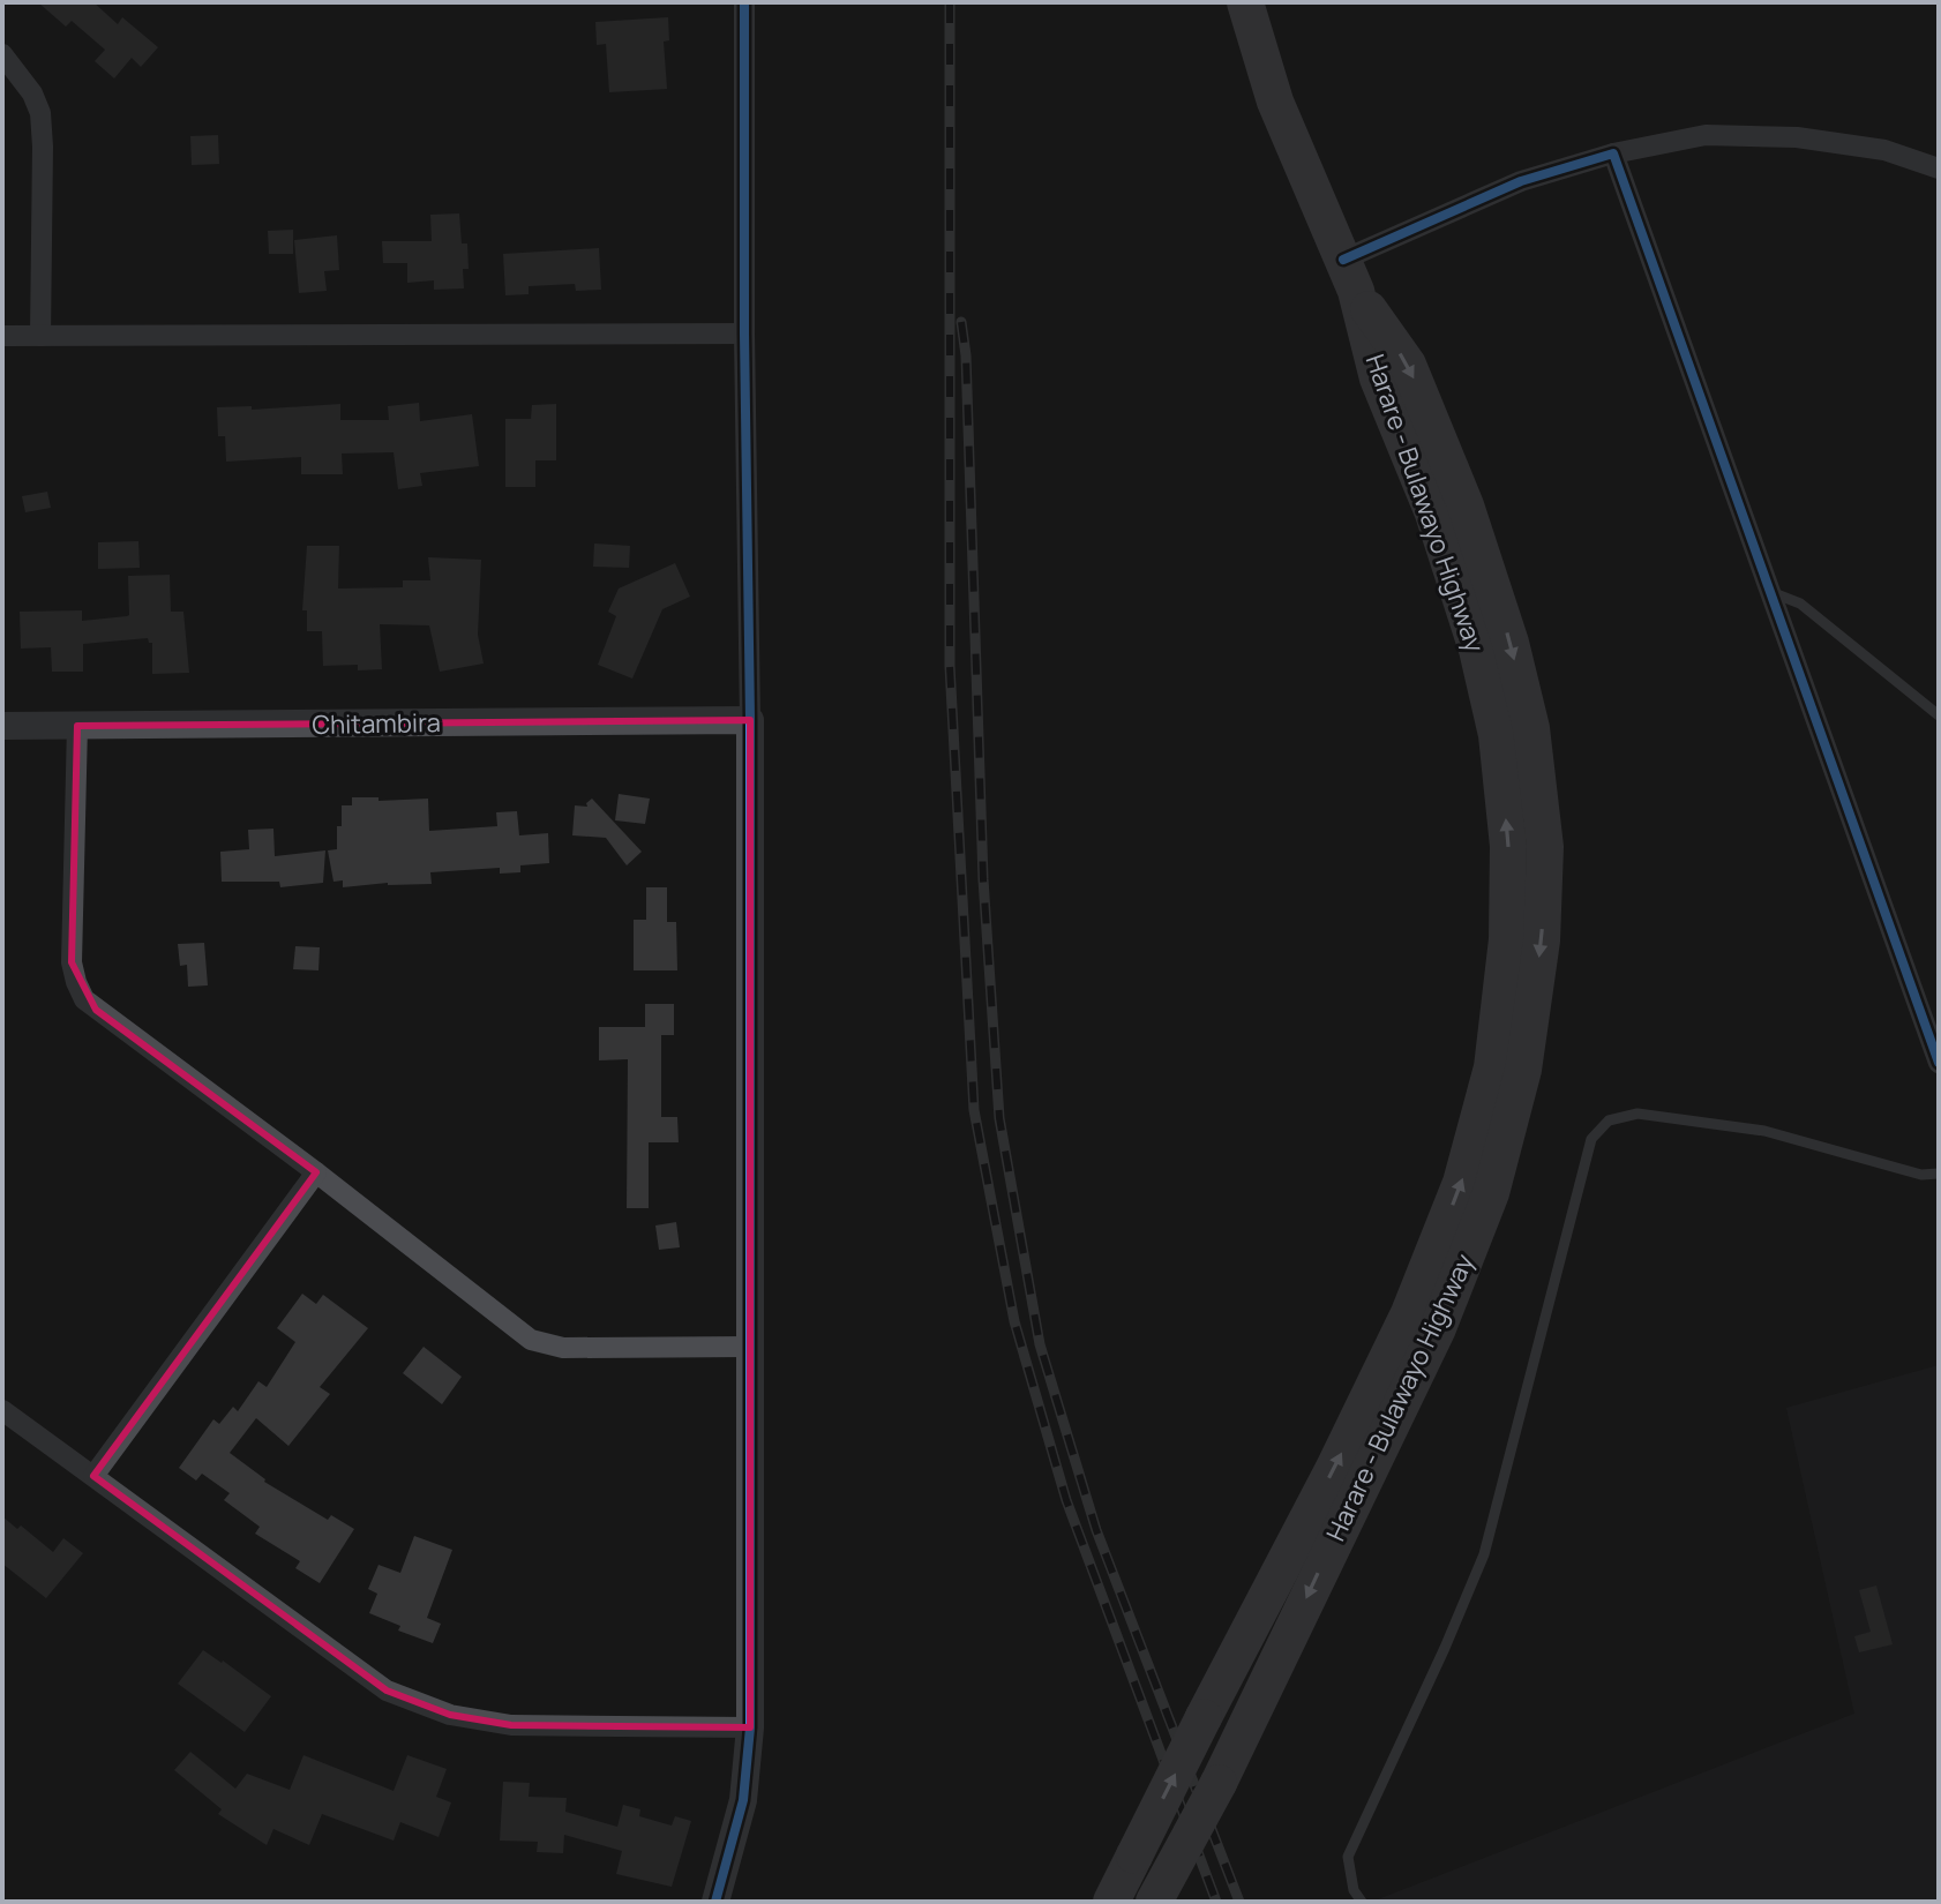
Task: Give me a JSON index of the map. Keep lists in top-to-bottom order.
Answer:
{
  "streets": {
    "highway": ["Harare - Bulawayo Highway"],
    "street": ["Chitambira"]
  }
}
